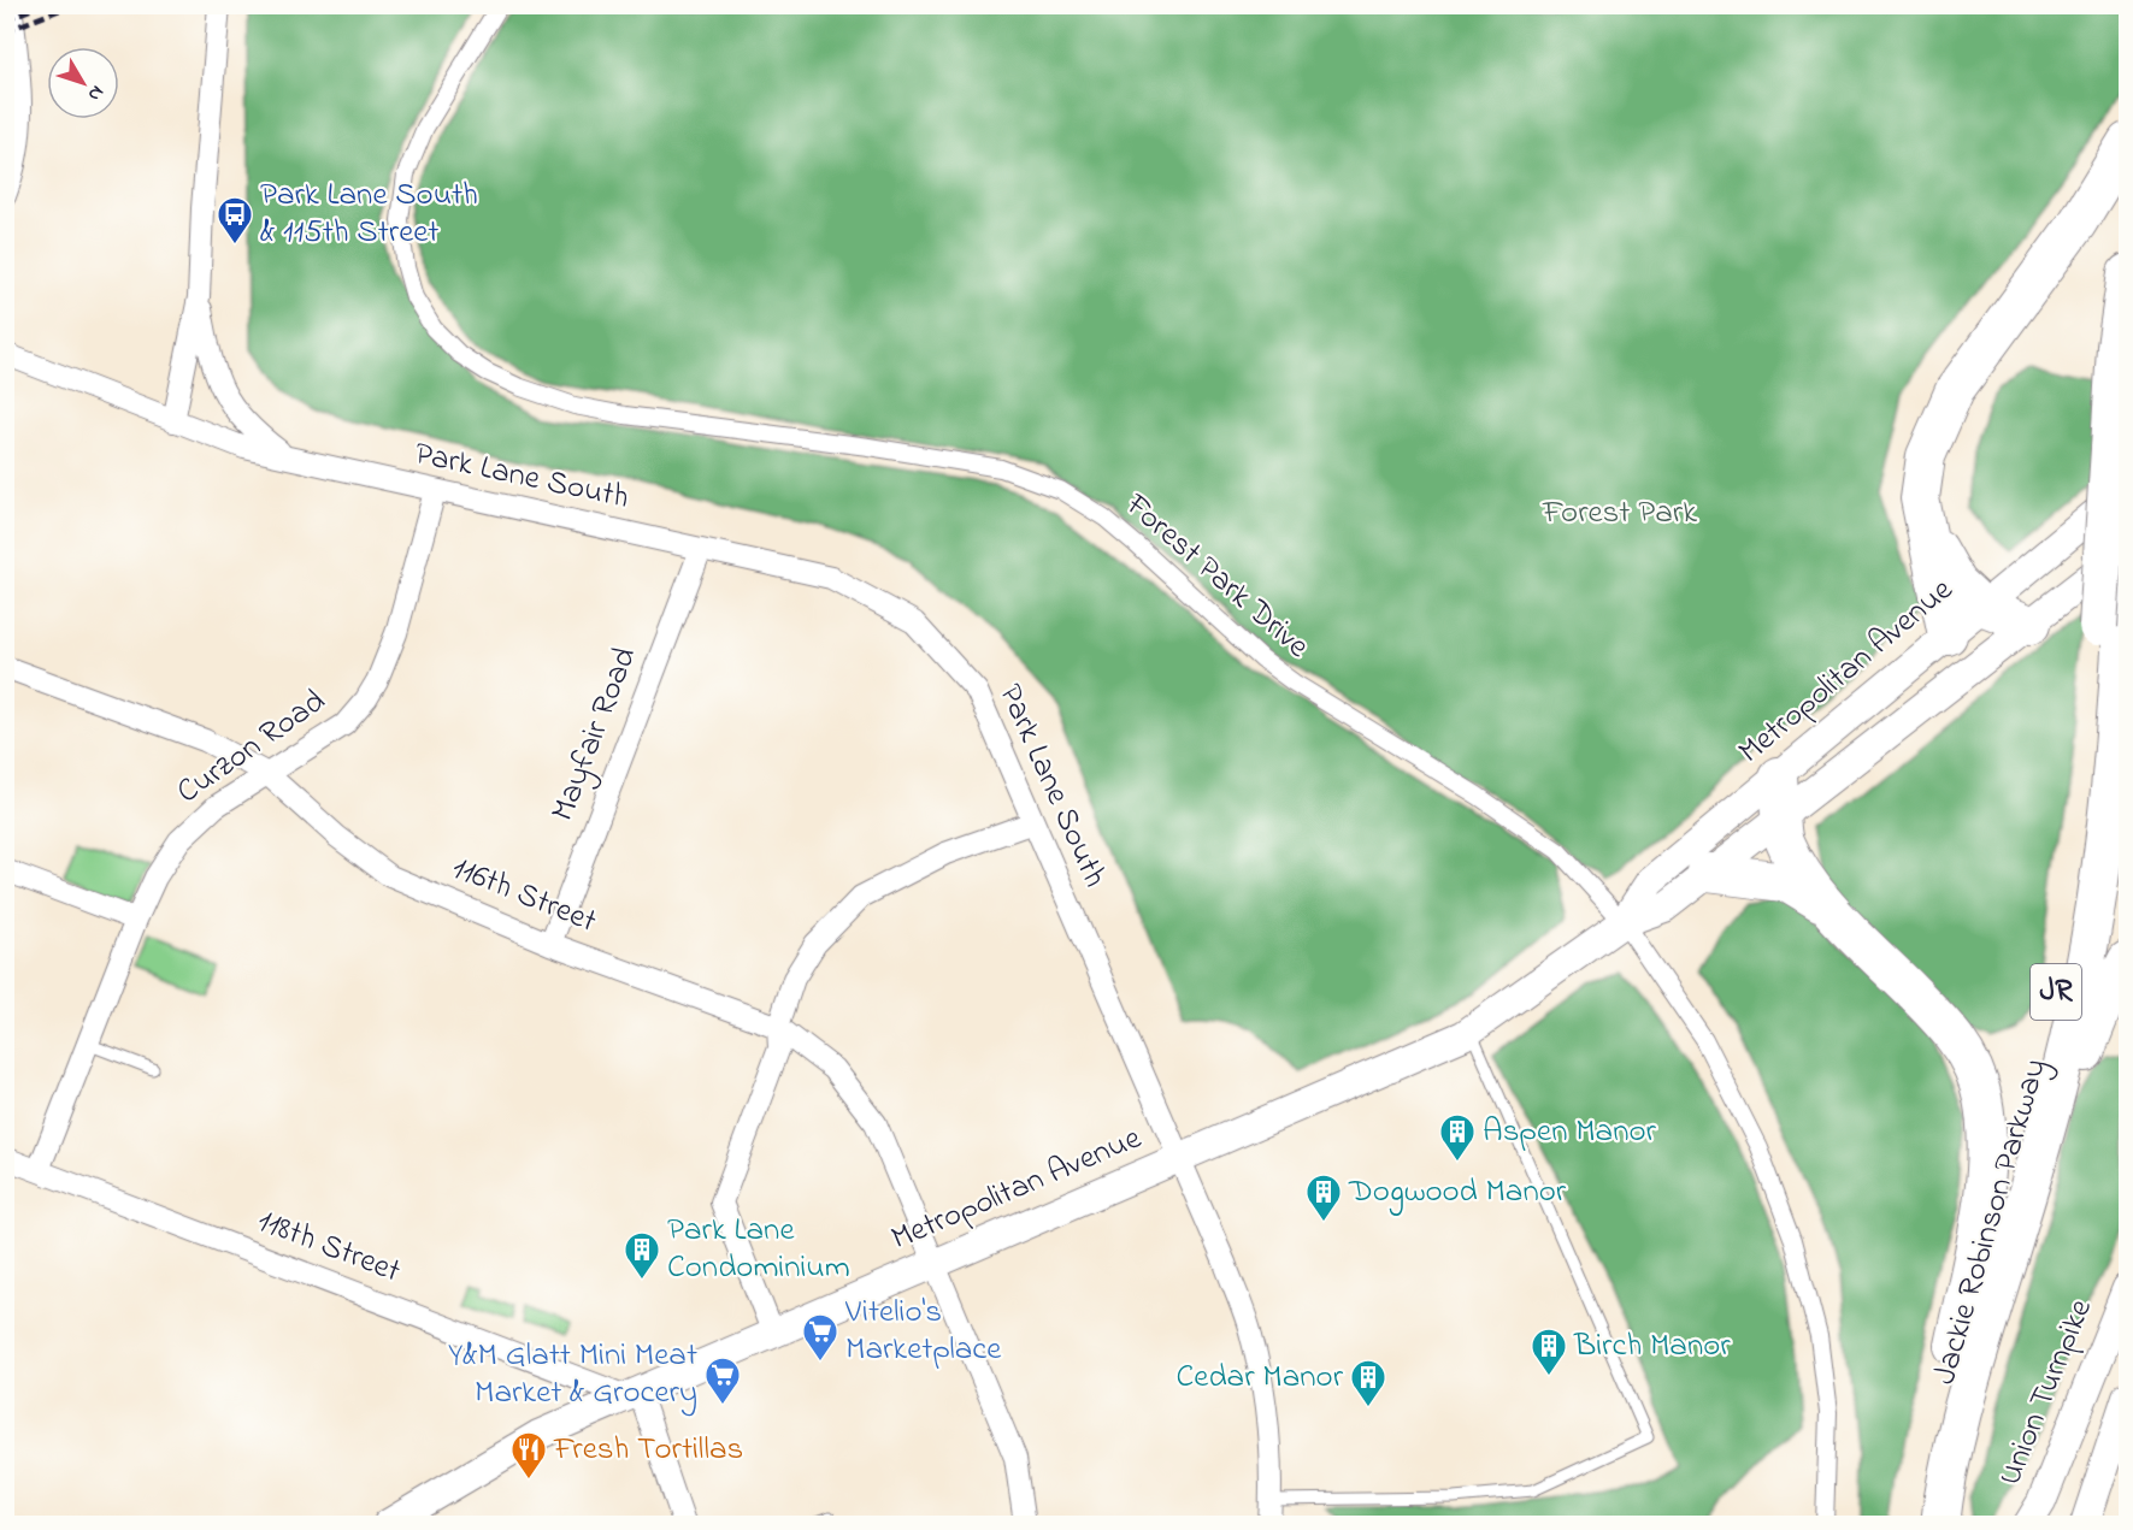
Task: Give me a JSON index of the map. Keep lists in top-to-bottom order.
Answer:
{
  "streets": {
    "highway": ["JR", "Jackie Robinson Parkway"],
    "main road": ["Metropolitan Avenue", "Union Turnpike"],
    "street": [
      "Park Lane South",
      "Forest Park Drive",
      "Mayfair Road",
      "Curzon Road",
      "116th Street",
      "118th Street"
    ]
  },
  "crossings": [
    ["Park Lane South", "Metropolitan Avenue"],
    ["Park Lane South", "Mayfair Road"],
    ["Park Lane South", "Curzon Road"],
    ["Forest Park Drive", "Metropolitan Avenue"],
    ["Metropolitan Avenue", "116th Street"],
    ["Metropolitan Avenue", "118th Street"],
    ["Mayfair Road", "116th Street"],
    ["Curzon Road", "116th Street"],
    ["Curzon Road", "118th Street"]
  ],
  "parks": ["Forest Park"],
  "places": {
    "bus stop": ["Park Lane South & 115th Street"],
    "building": [
      "Aspen Manor",
      "Dogwood Manor",
      "Park Lane Condominium",
      "Birch Manor",
      "Cedar Manor"
    ],
    "supermarket": ["Vitelio's Marketplace", "Y&M Glatt Mini Meat Market & Grocery"],
    "restaurant": ["Fresh Tortillas"]
  },
  "north": "bottom right"
}
